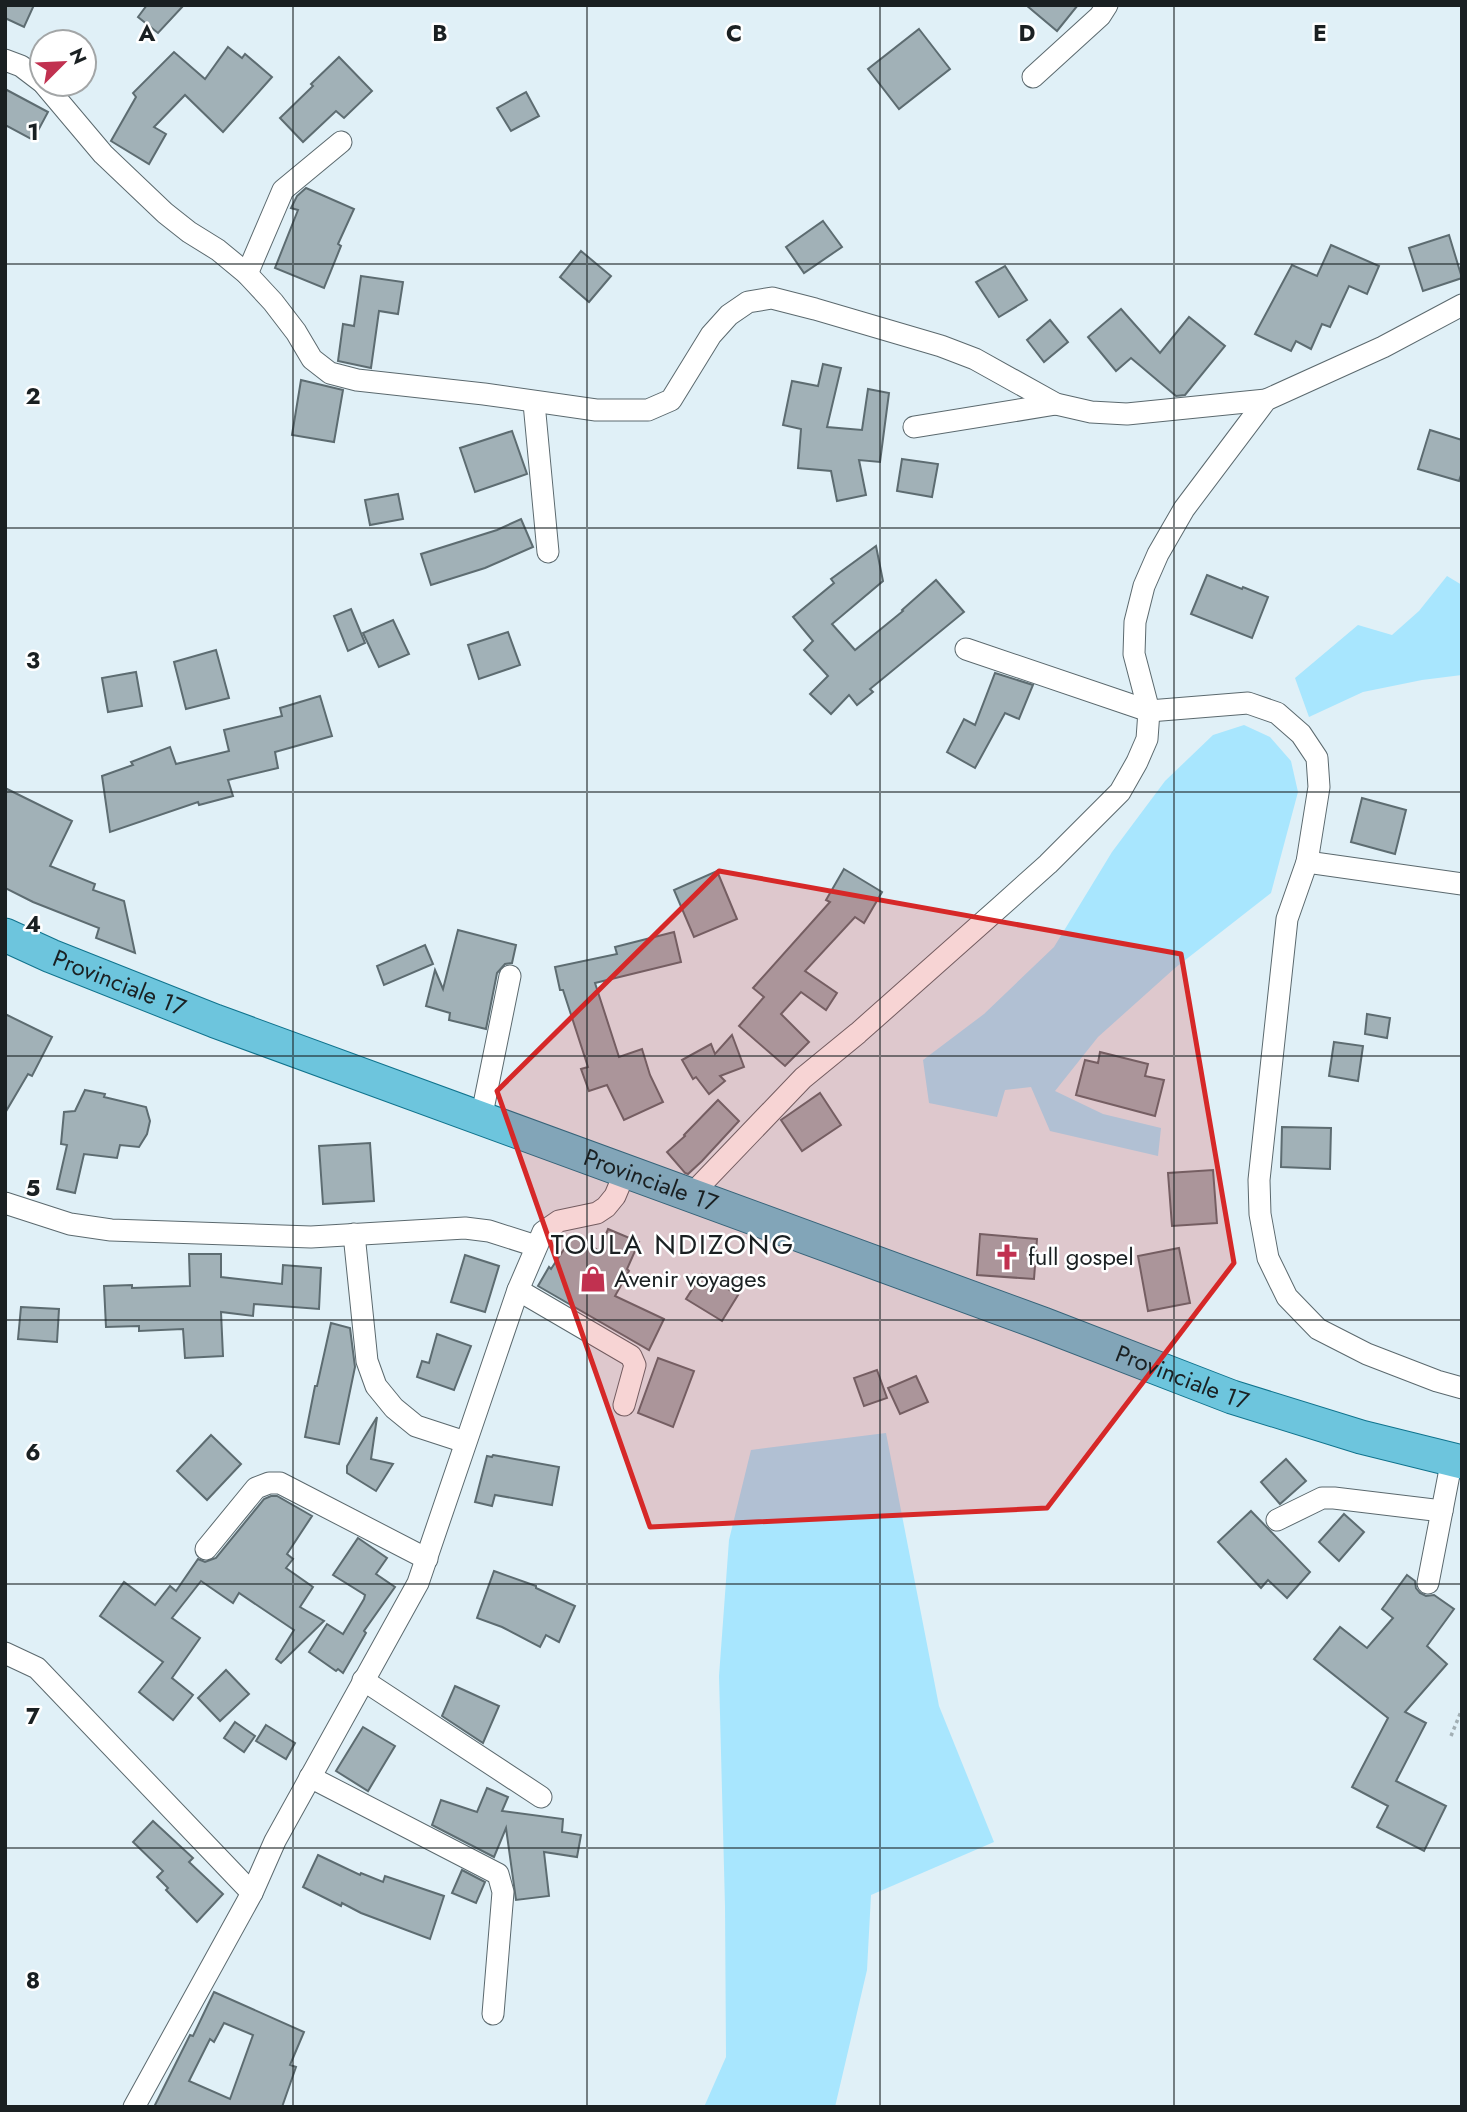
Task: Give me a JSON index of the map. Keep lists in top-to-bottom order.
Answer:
{
  "streets": {
    "main road": ["Provinciale 17"]
  },
  "districts": ["TOULA NDIZONG"],
  "places": {
    "church": ["full gospel"],
    "shop": ["Avenir voyages"]
  },
  "north": "top right",
  "grid": {
    "columns": [
      "A",
      "B",
      "C",
      "D",
      "E"
    ],
    "rows": [
      "1",
      "2",
      "3",
      "4",
      "5",
      "6",
      "7",
      "8"
    ]
  }
}
